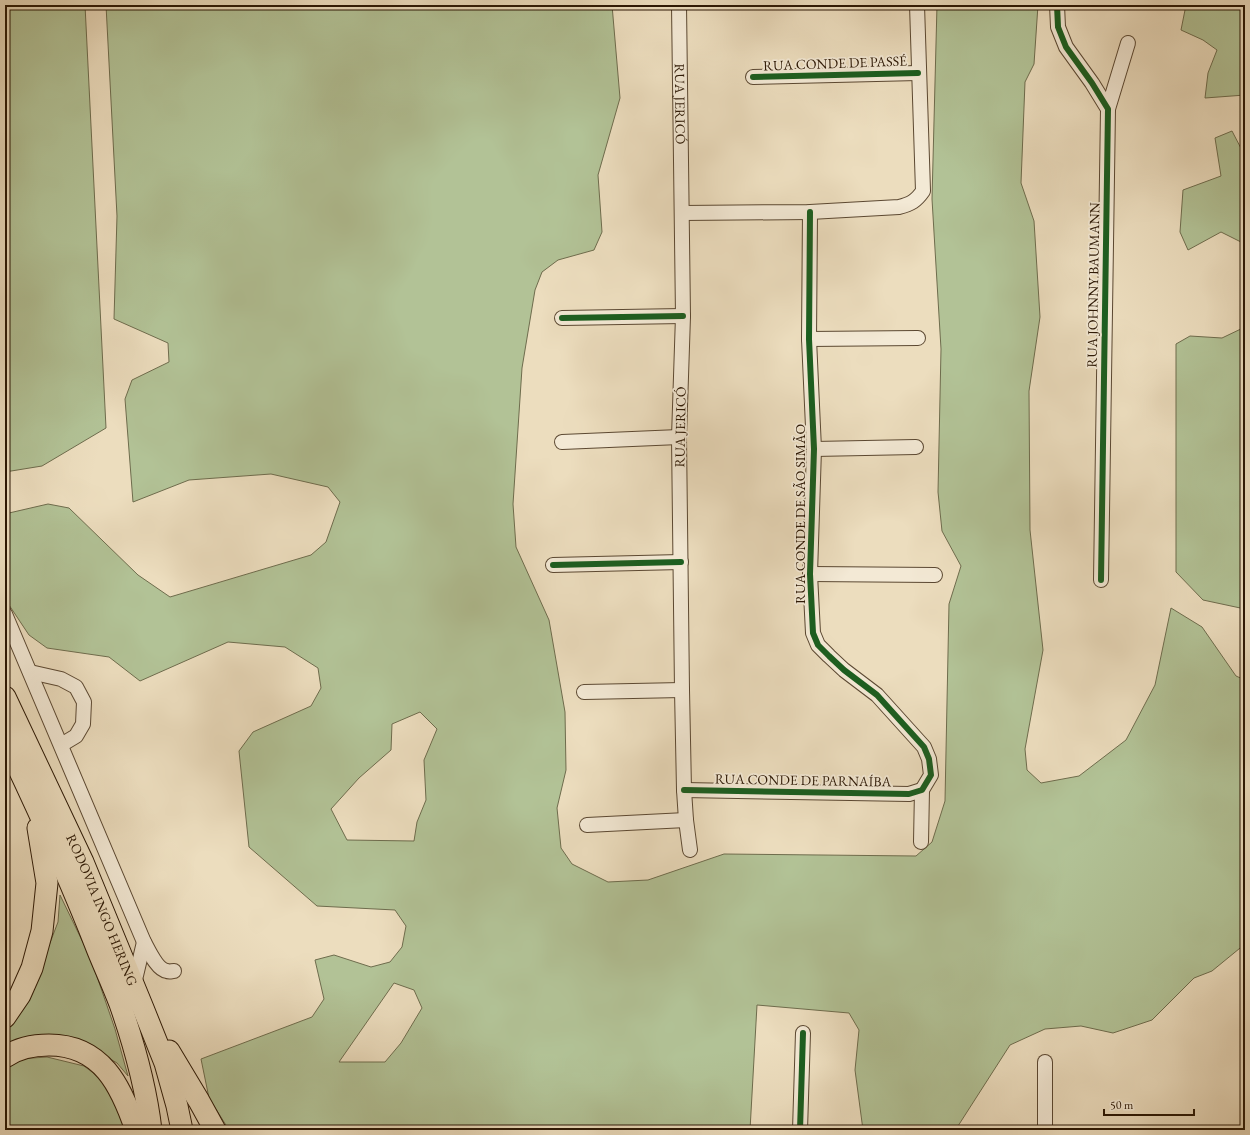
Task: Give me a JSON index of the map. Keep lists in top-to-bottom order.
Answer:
{
  "streets": {
    "highway": ["RODOVIA INGO HERING"],
    "street": [
      "RUA CONDE DE PASSÉ",
      "RUA JERICÓ",
      "RUA JOHNNY BAUMANN",
      "RUA CONDE DE SÃO SIMÃO",
      "RUA CONDE DE PARNAÍBA"
    ]
  },
  "crossings": [
    ["RUA JERICÓ", "RUA CONDE DE PARNAÍBA"],
    ["RUA CONDE DE SÃO SIMÃO", "RUA CONDE DE PARNAÍBA"]
  ],
  "scale_bar": "50 m"
}
